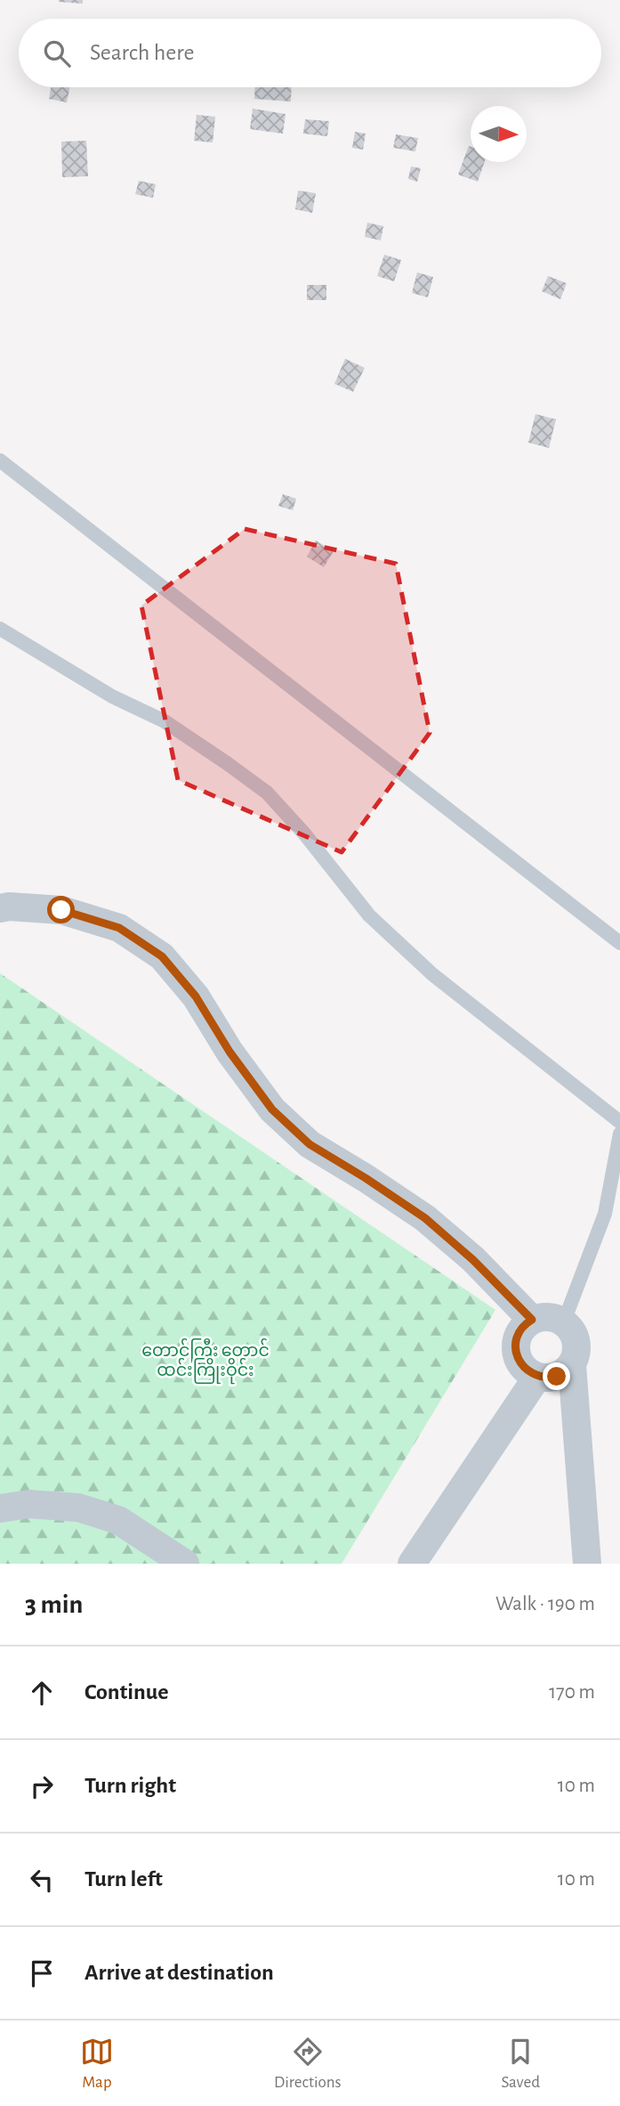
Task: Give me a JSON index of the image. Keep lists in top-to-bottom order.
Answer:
{
  "parks": ["တောင်ကြီး တောင် ထင်းကြိုးဝိုင်း"],
  "north": "right",
  "page": {
    "search": "Search here",
    "heading": ["3 min", "Walk · 190 m"],
    "list": [
      ["Continue", "170 m"],
      ["Turn right", "10 m"],
      ["Turn left", "10 m"],
      "Arrive at destination"
    ],
    "nav": ["Map", "Directions", "Saved"]
  }
}
